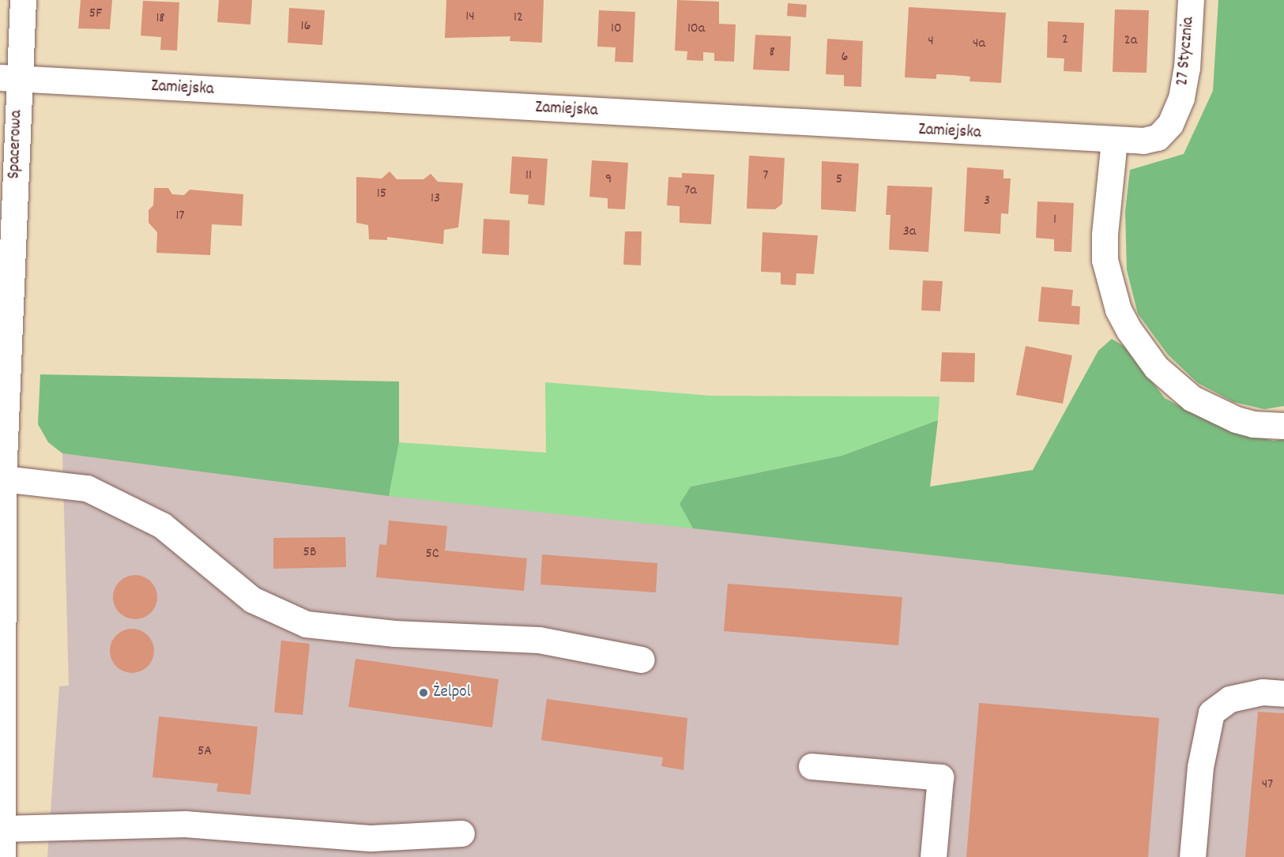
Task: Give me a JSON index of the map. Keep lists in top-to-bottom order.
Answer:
{
  "streets": {
    "street": ["27 Stycznia", "Zamiejska", "Spacerowa"]
  },
  "crossings": [
    ["27 Stycznia", "Zamiejska"],
    ["Zamiejska", "Spacerowa"]
  ],
  "places": ["Żelpol"],
  "house_numbers": [
    "5F",
    "14",
    "12",
    "18",
    "16",
    "10",
    "10a",
    "2",
    "2a",
    "4",
    "4a",
    "8",
    "6",
    "11",
    "7",
    "9",
    "5",
    "7a",
    "15",
    "13",
    "3",
    "17",
    "1",
    "3a",
    "5B",
    "5C",
    "5A",
    "47"
  ]
}
